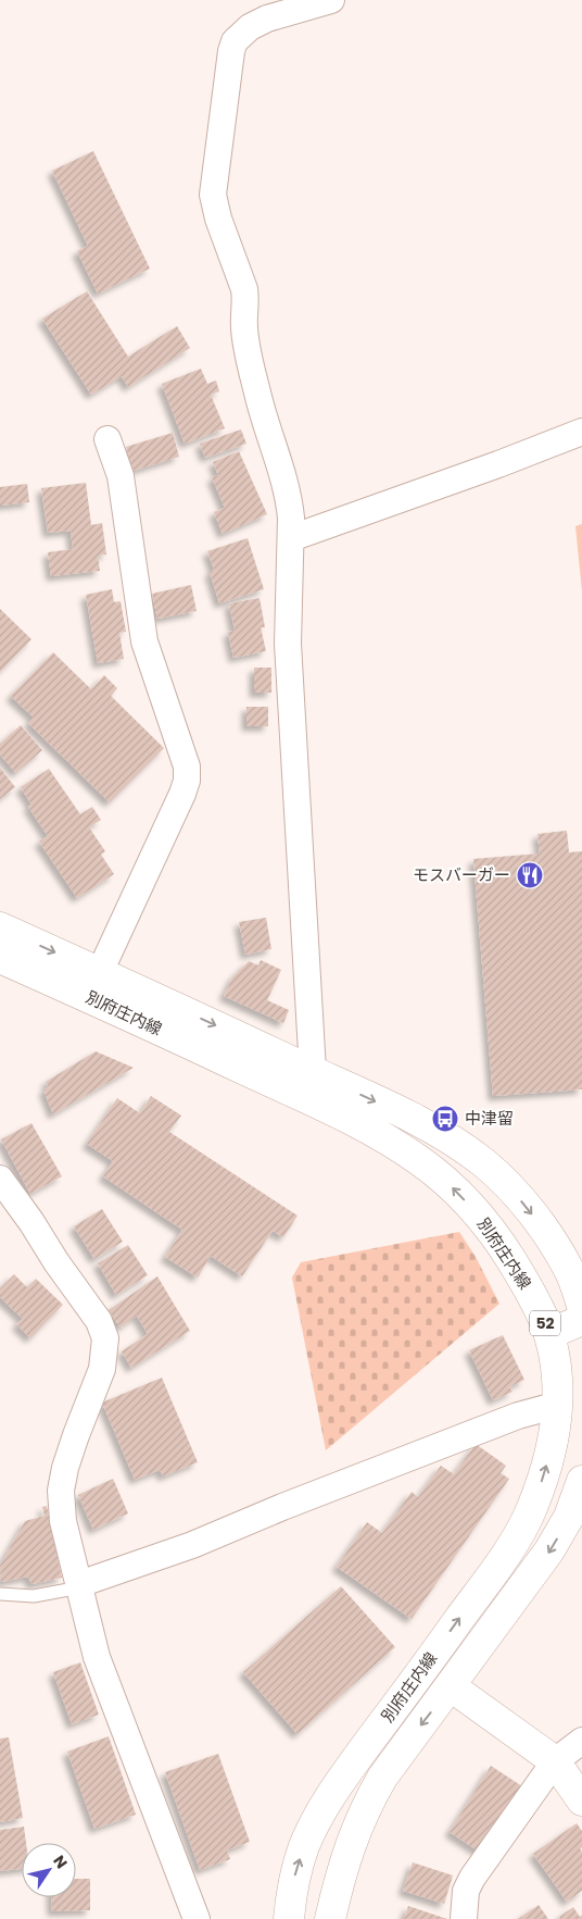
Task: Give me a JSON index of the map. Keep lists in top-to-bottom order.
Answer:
{
  "streets": {
    "main road": ["別府庄内線", "52"]
  },
  "places": {
    "restaurant": ["モスバーガー"],
    "bus stop": ["中津留"]
  },
  "north": "top right"
}
